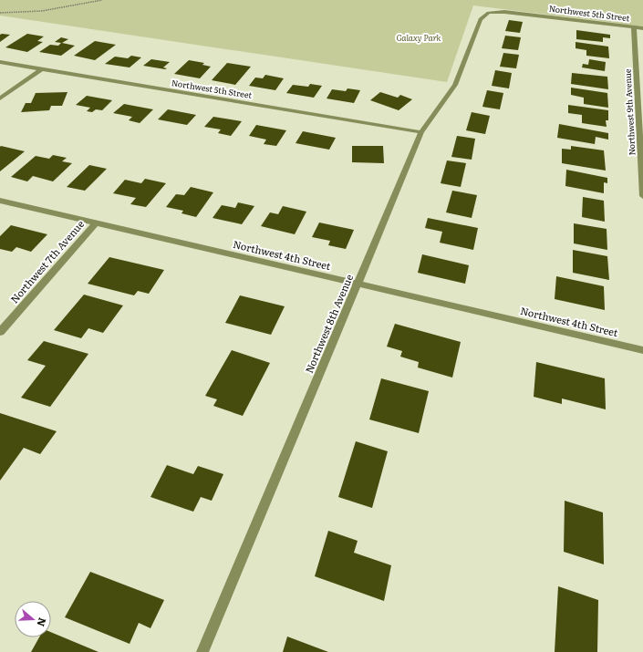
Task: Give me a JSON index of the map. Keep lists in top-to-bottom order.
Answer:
{
  "streets": {
    "street": [
      "Northwest 5th Street",
      "Northwest 9th Avenue",
      "Northwest 4th Street",
      "Northwest 7th Avenue",
      "Northwest 8th Avenue"
    ]
  },
  "crossings": [
    ["Northwest 5th Street", "Northwest 9th Avenue"],
    ["Northwest 5th Street", "Northwest 8th Avenue"],
    ["Northwest 4th Street", "Northwest 7th Avenue"],
    ["Northwest 4th Street", "Northwest 8th Avenue"]
  ],
  "parks": ["Galaxy Park"],
  "north": "right"
}
